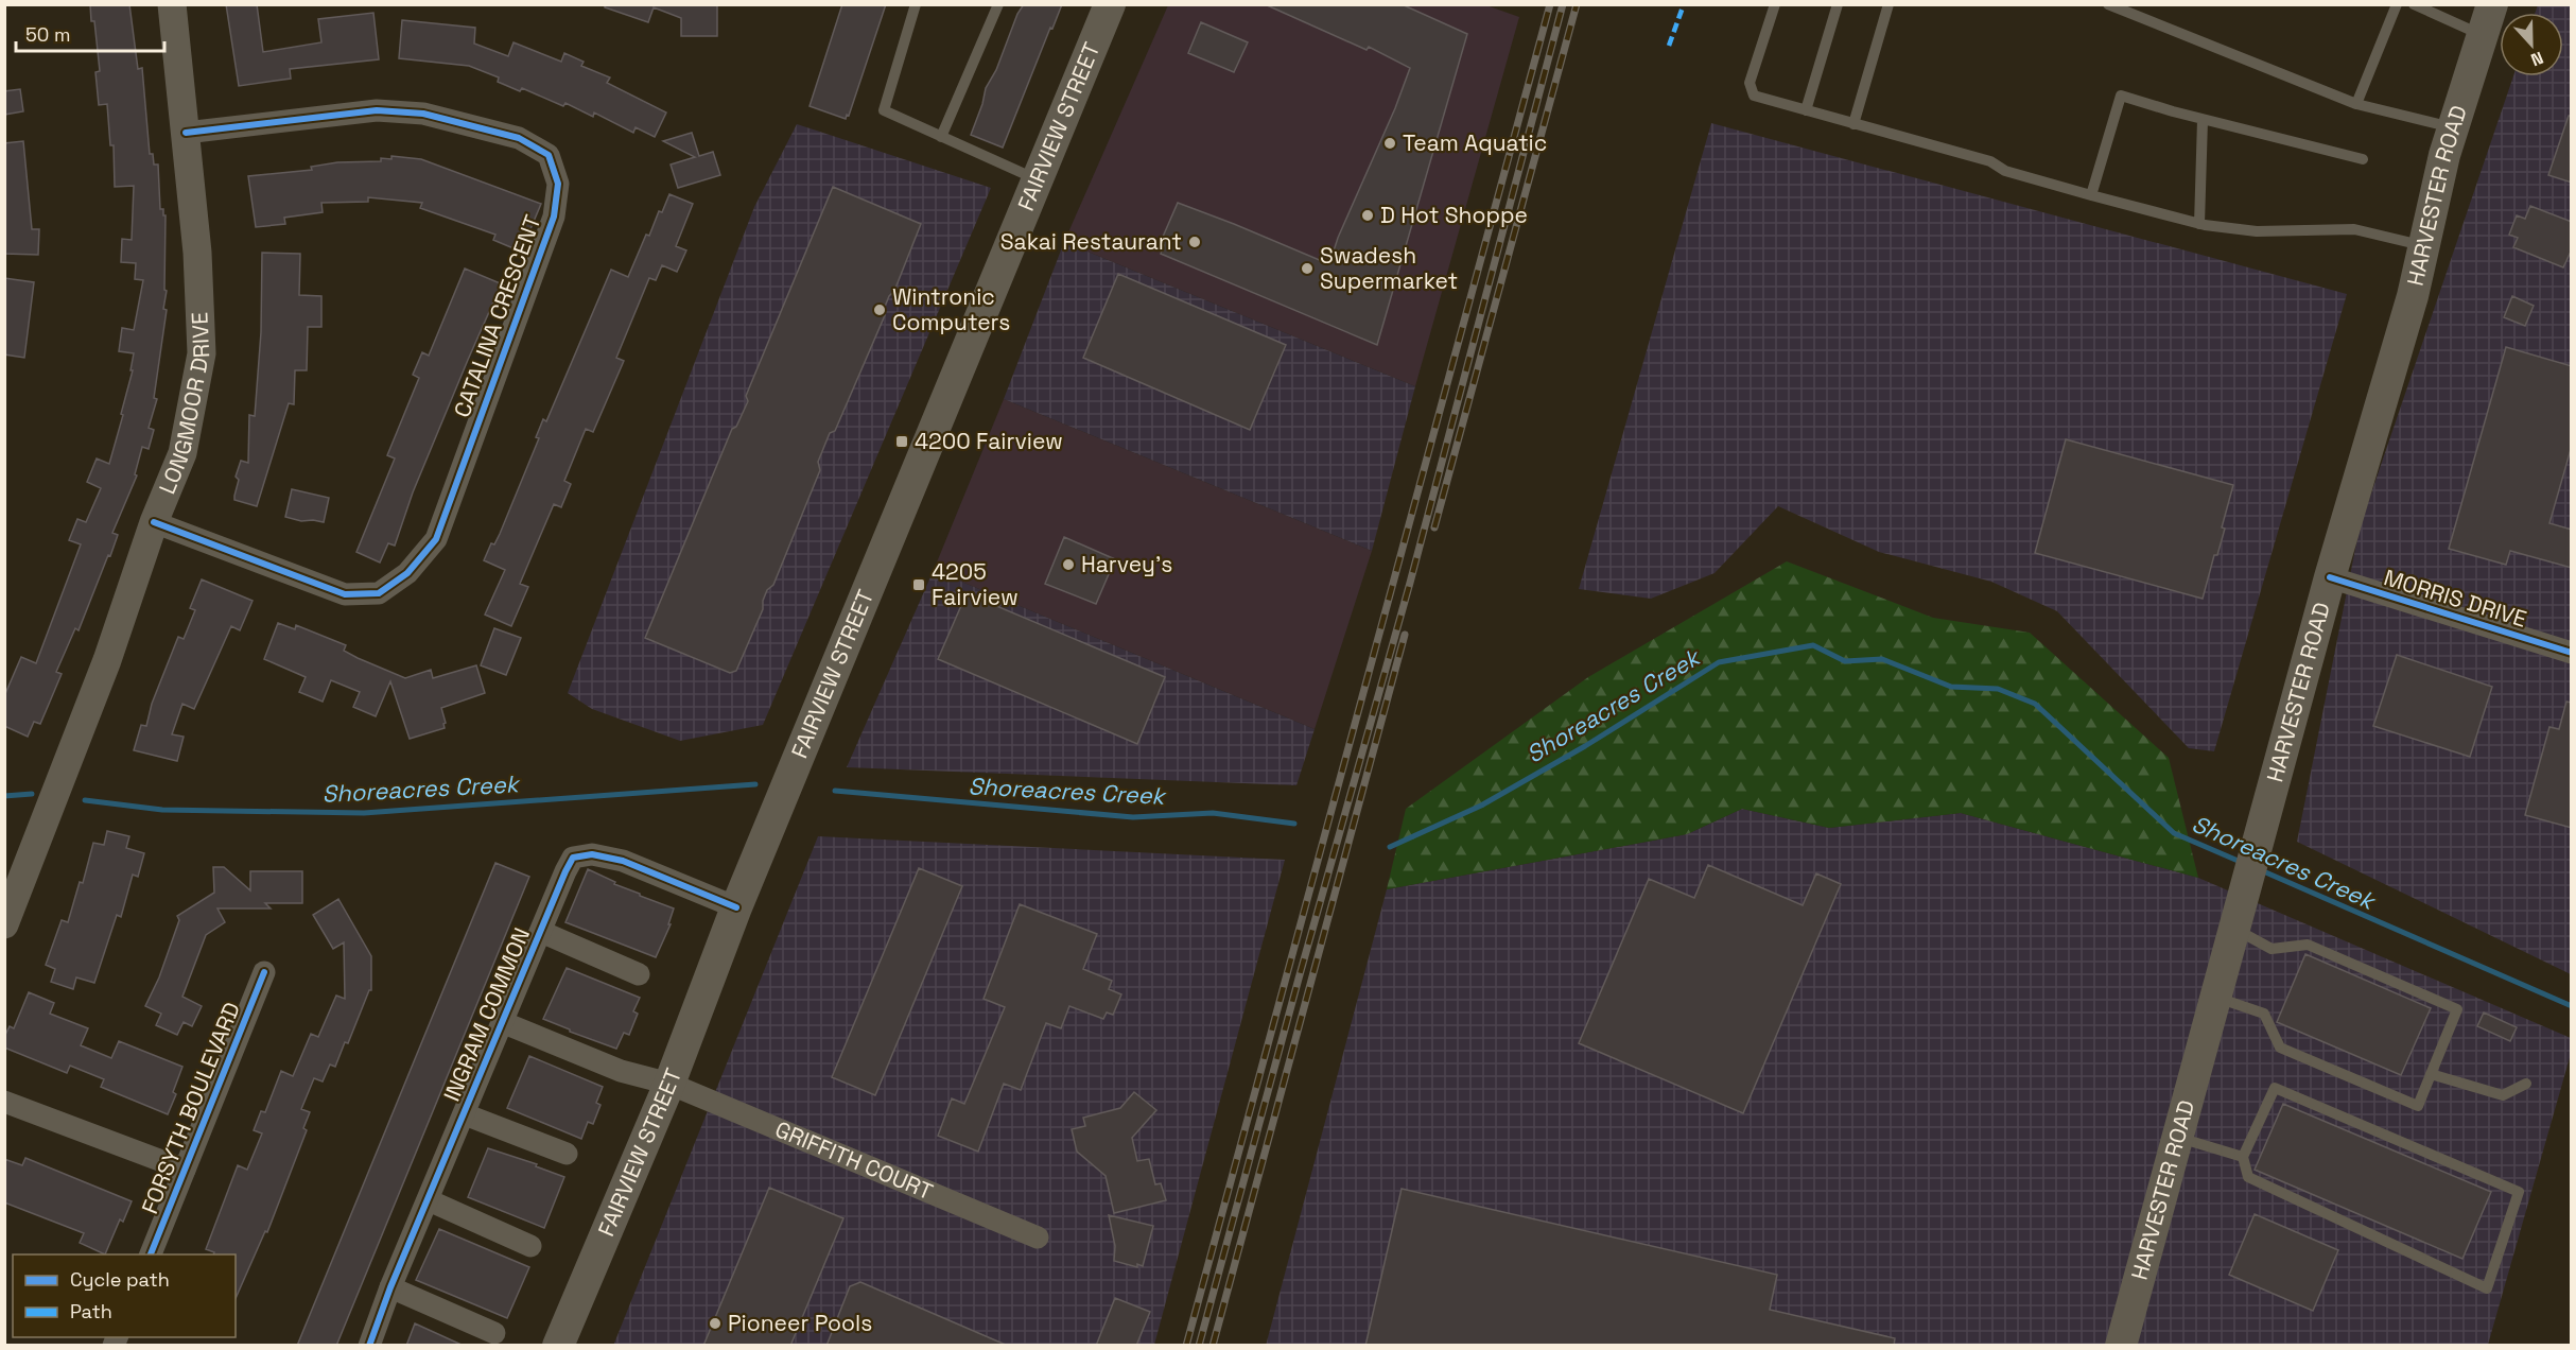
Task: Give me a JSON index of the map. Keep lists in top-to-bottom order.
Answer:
{
  "streets": {
    "main road": ["FAIRVIEW STREET", "HARVESTER ROAD"],
    "street": [
      "CATALINA CRESCENT",
      "LONGMOOR DRIVE",
      "MORRIS DRIVE",
      "INGRAM COMMON",
      "FORSYTH BOULEVARD",
      "GRIFFITH COURT"
    ]
  },
  "crossings": [
    ["FAIRVIEW STREET", "INGRAM COMMON"],
    ["FAIRVIEW STREET", "GRIFFITH COURT"],
    ["HARVESTER ROAD", "MORRIS DRIVE"],
    ["CATALINA CRESCENT", "LONGMOOR DRIVE"],
    ["INGRAM COMMON", "GRIFFITH COURT"]
  ],
  "water": ["Shoreacres Creek"],
  "places": {
    "other": [
      "Team Aquatic",
      "D Hot Shoppe",
      "Sakai Restaurant",
      "Swadesh Supermarket",
      "Wintronic Computers",
      "Harvey's",
      "Pioneer Pools"
    ],
    "transit": ["4200 Fairview", "4205 Fairview"]
  },
  "legend": ["Cycle path", "Path"],
  "scale_bar": "50 m",
  "north": "bottom"
}
